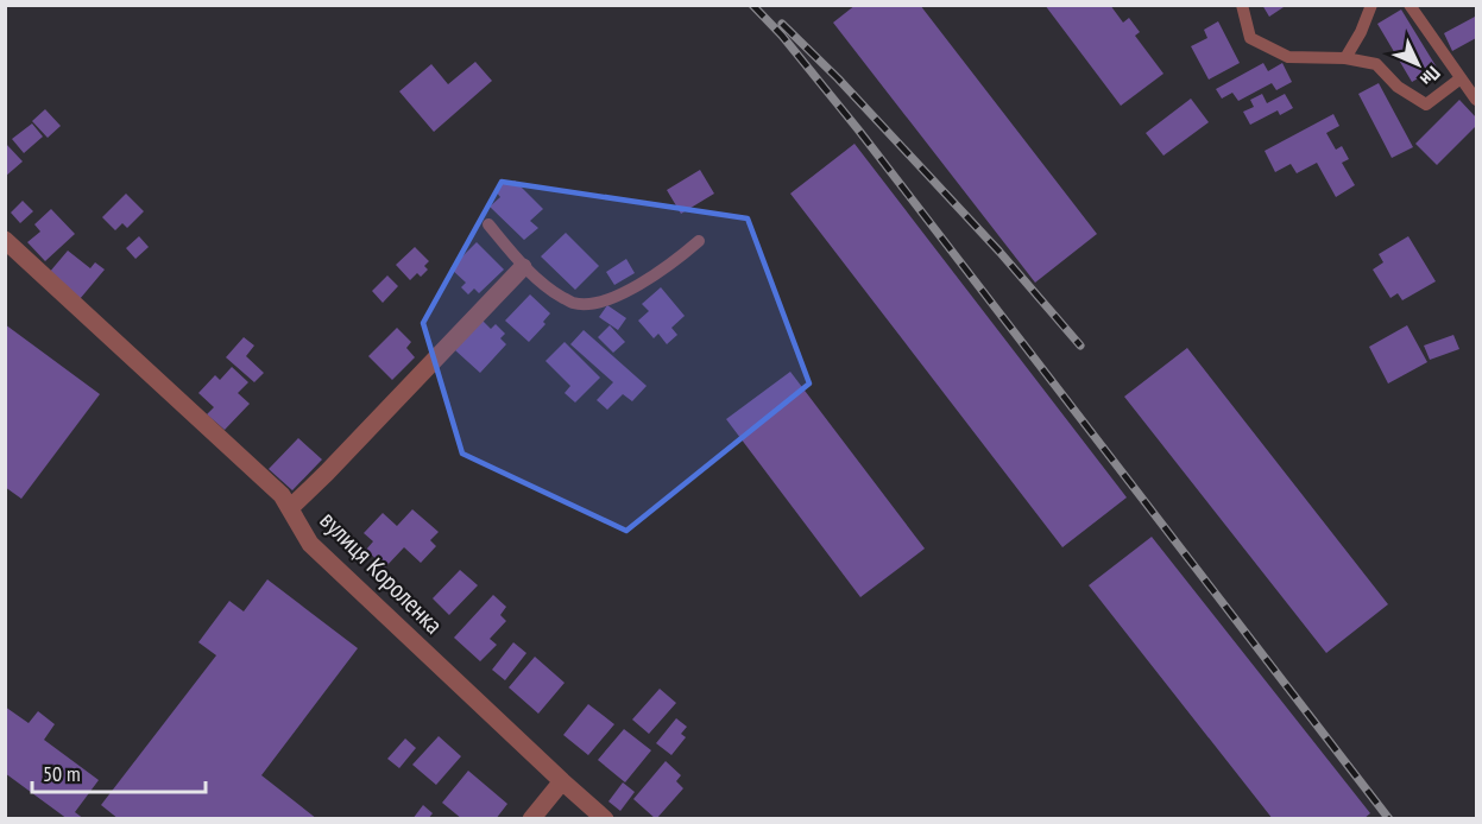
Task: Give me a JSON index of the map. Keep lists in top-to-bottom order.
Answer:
{
  "streets": {
    "street": ["вулиця Короленка"]
  },
  "scale_bar": "50 m",
  "north": "bottom right"
}
